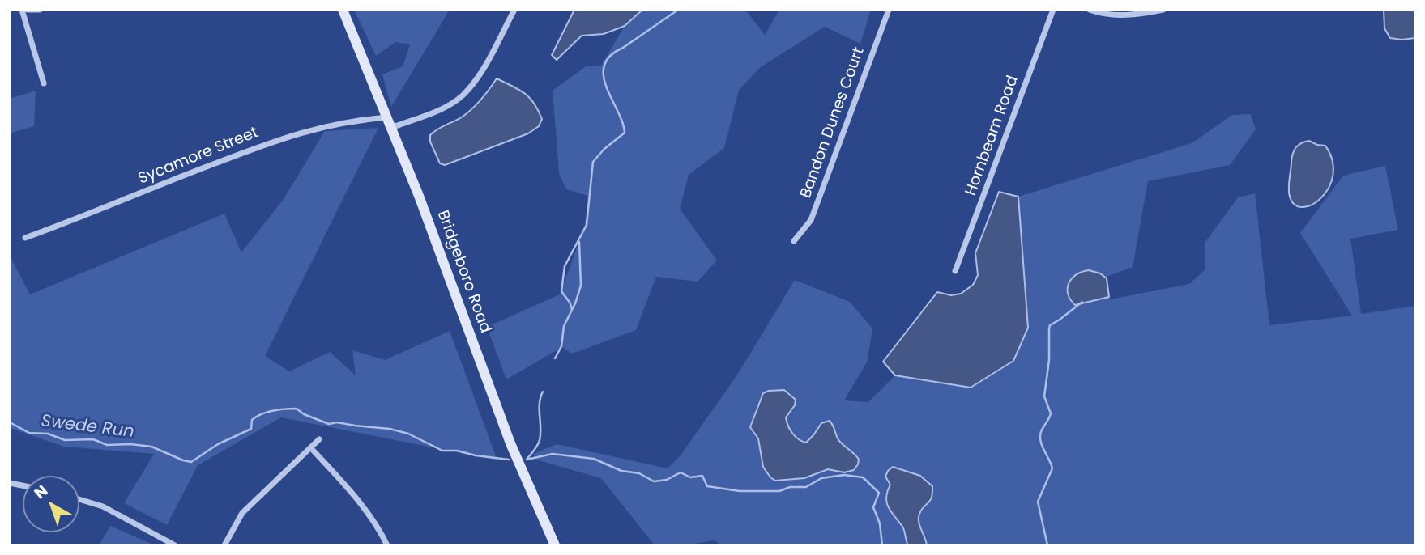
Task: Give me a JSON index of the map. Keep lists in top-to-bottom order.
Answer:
{
  "streets": {
    "main road": ["Bridgeboro Road"],
    "street": ["Bandon Dunes Court", "Hornbeam Road", "Sycamore Street"]
  },
  "crossings": [
    ["Sycamore Street", "Bridgeboro Road"]
  ],
  "water": ["Swede Run"],
  "north": "top left"
}
